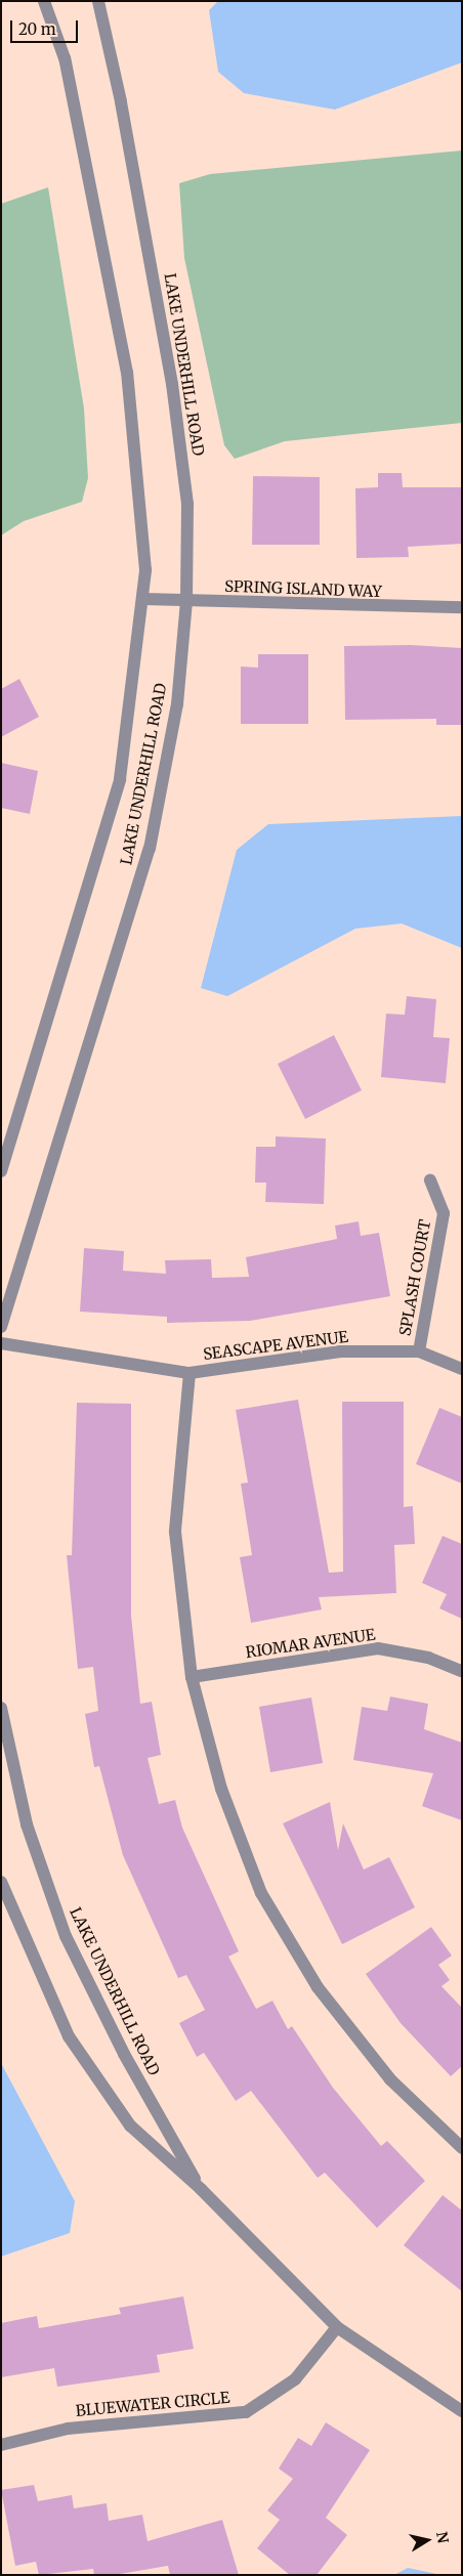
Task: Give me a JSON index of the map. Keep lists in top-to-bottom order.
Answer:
{
  "streets": {
    "street": [
      "LAKE UNDERHILL ROAD",
      "SPRING ISLAND WAY",
      "SPLASH COURT",
      "SEASCAPE AVENUE",
      "RIOMAR AVENUE",
      "BLUEWATER CIRCLE"
    ]
  },
  "crossings": [
    ["LAKE UNDERHILL ROAD", "SPRING ISLAND WAY"],
    ["LAKE UNDERHILL ROAD", "BLUEWATER CIRCLE"],
    ["SPLASH COURT", "SEASCAPE AVENUE"]
  ],
  "scale_bar": "20 m",
  "north": "right"
}
